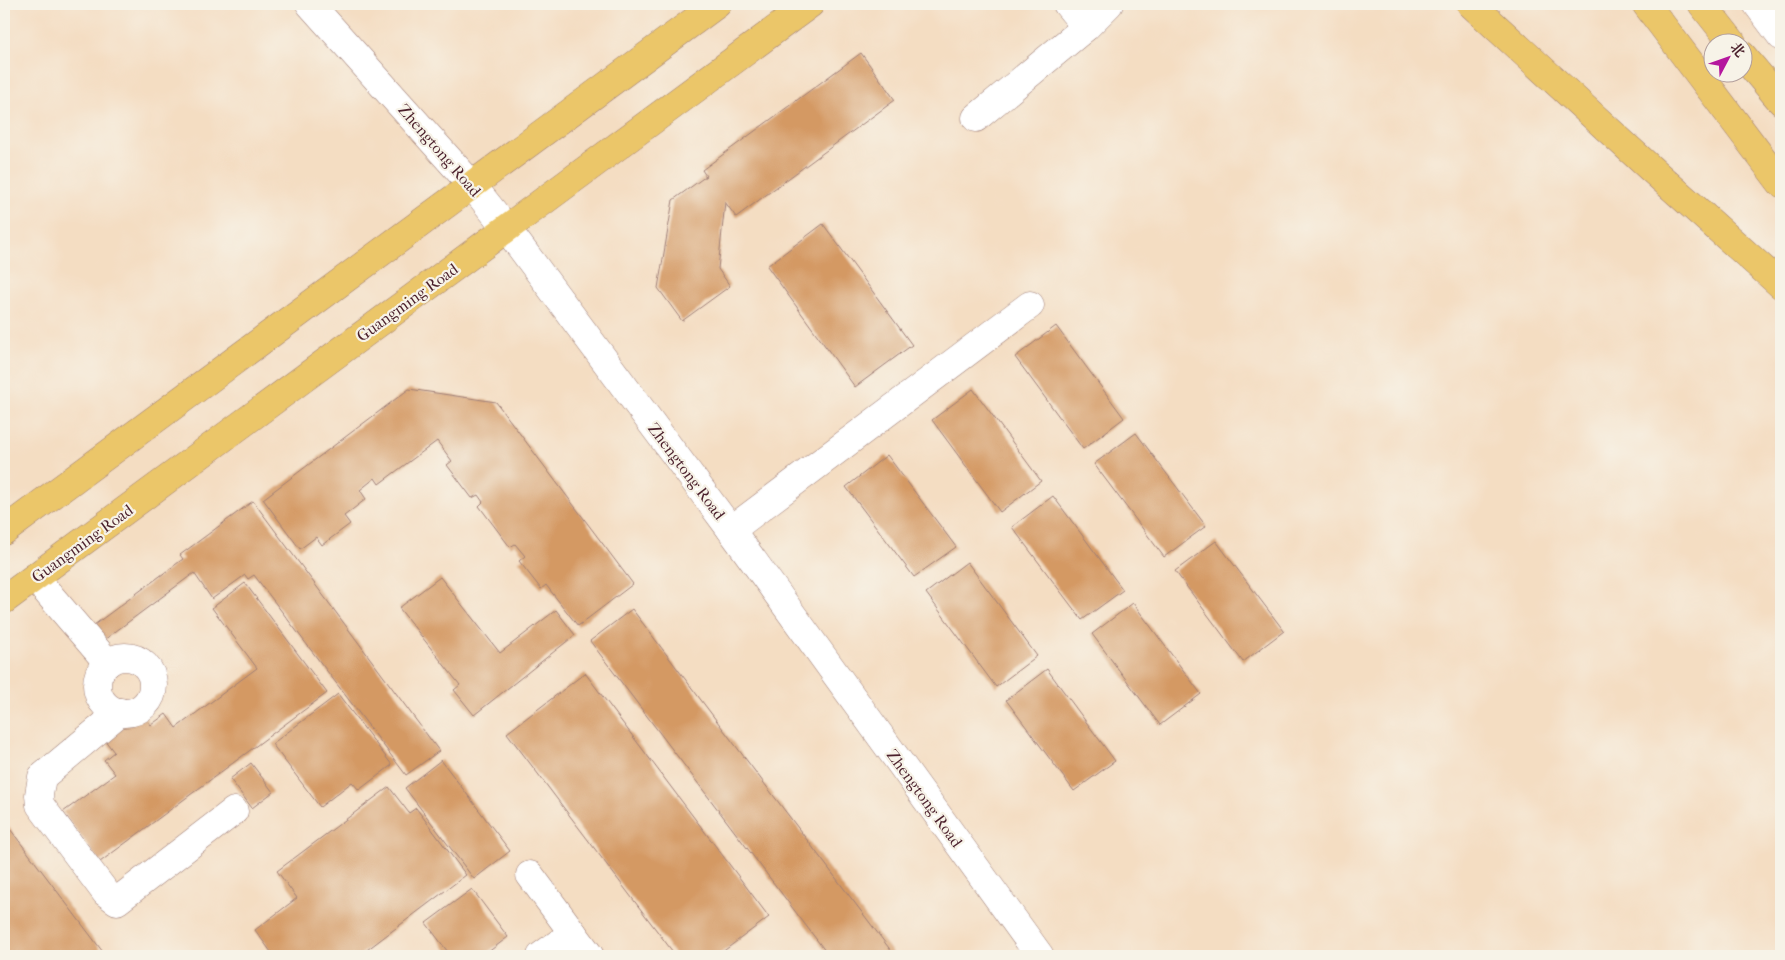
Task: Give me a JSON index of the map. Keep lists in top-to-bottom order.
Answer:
{
  "streets": {
    "main road": ["Guangming Road"],
    "street": ["Zhengtong Road"]
  },
  "crossings": [
    ["Zhengtong Road", "Guangming Road"]
  ],
  "north": "top right"
}
